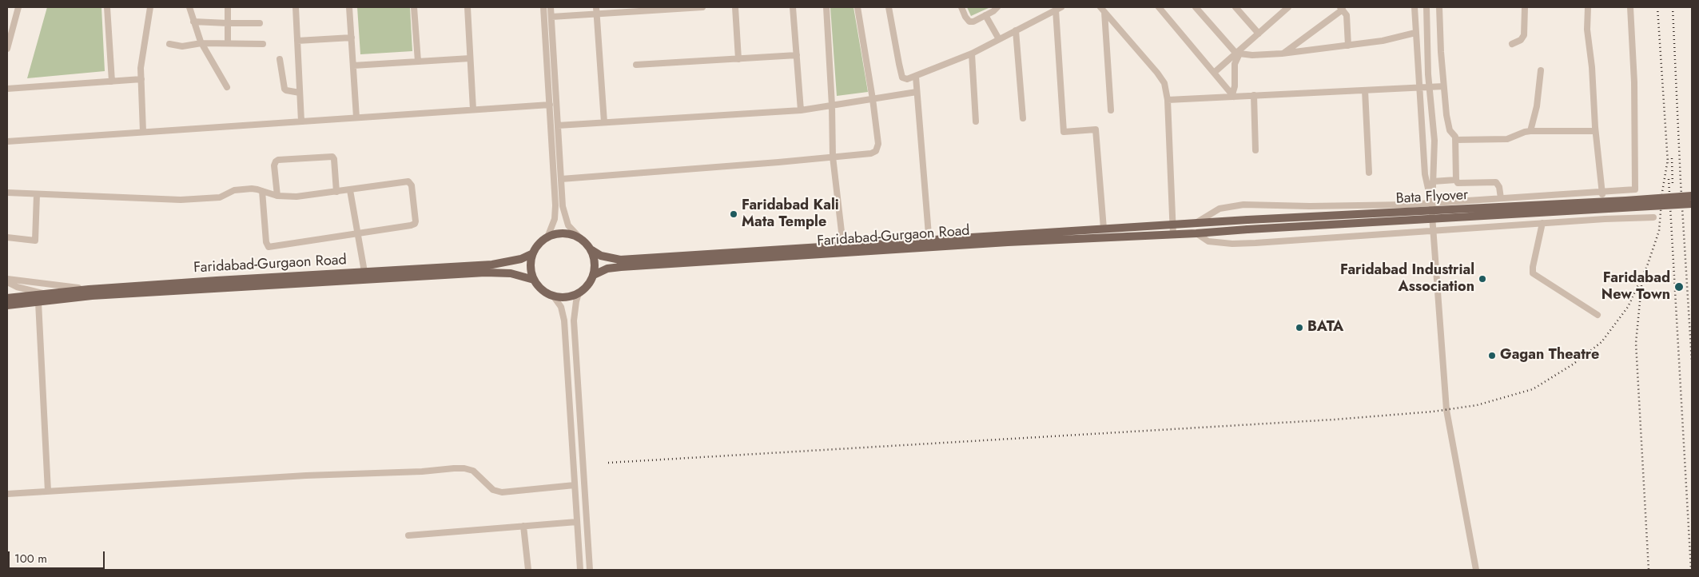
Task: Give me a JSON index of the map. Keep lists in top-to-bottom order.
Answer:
{
  "streets": {
    "main road": ["Bata Flyover", "Faridabad-Gurgaon Road"]
  },
  "crossings": [
    ["Bata Flyover", "Faridabad-Gurgaon Road"]
  ],
  "places": [
    "Faridabad Kali Mata Temple",
    "Faridabad Industrial Association",
    "Faridabad New Town",
    "BATA",
    "Gagan Theatre"
  ],
  "scale_bar": "100 m"
}
